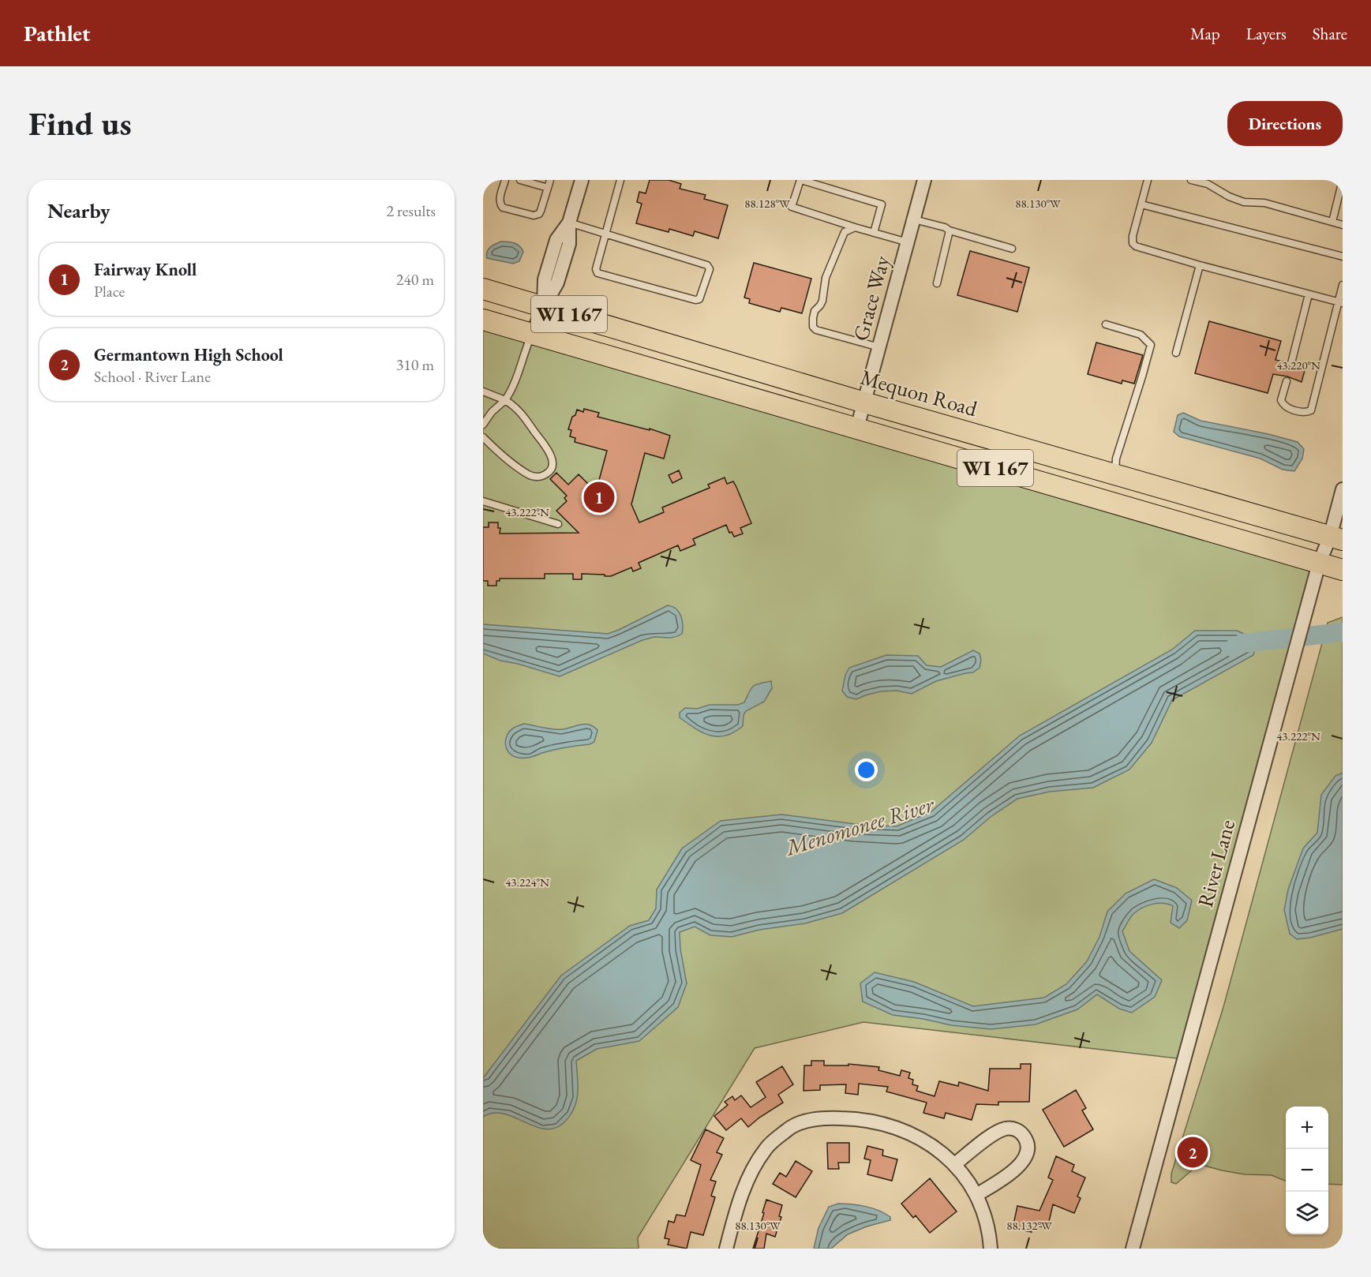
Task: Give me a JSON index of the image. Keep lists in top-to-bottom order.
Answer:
{
  "streets": {
    "main road": ["WI 167", "Mequon Road"],
    "street": ["Grace Way", "River Lane"]
  },
  "crossings": [
    ["Grace Way", "WI 167"],
    ["Grace Way", "Mequon Road"],
    ["WI 167", "River Lane"],
    ["Mequon Road", "River Lane"]
  ],
  "water": ["Menomonee River"],
  "page": {
    "header": "Pathlet",
    "nav": ["Map", "Layers", "Share"],
    "buttons": "Directions",
    "title": "Find us",
    "heading": ["Nearby", "2 results"],
    "list": [
      {
        "mark": "1",
        "name": "Fairway Knoll",
        "note": "Place",
        "value": "240 m"
      },
      {
        "mark": "2",
        "name": "Germantown High School",
        "note": "School · River Lane",
        "value": "310 m"
      }
    ],
    "pins": ["1", "2"],
    "map_buttons": ["+", "−"]
  },
  "coordinates": [
    "88.128°W",
    "88.130°W",
    "43.220°N",
    "43.222°N",
    "43.224°N",
    "88.132°W"
  ]
}
